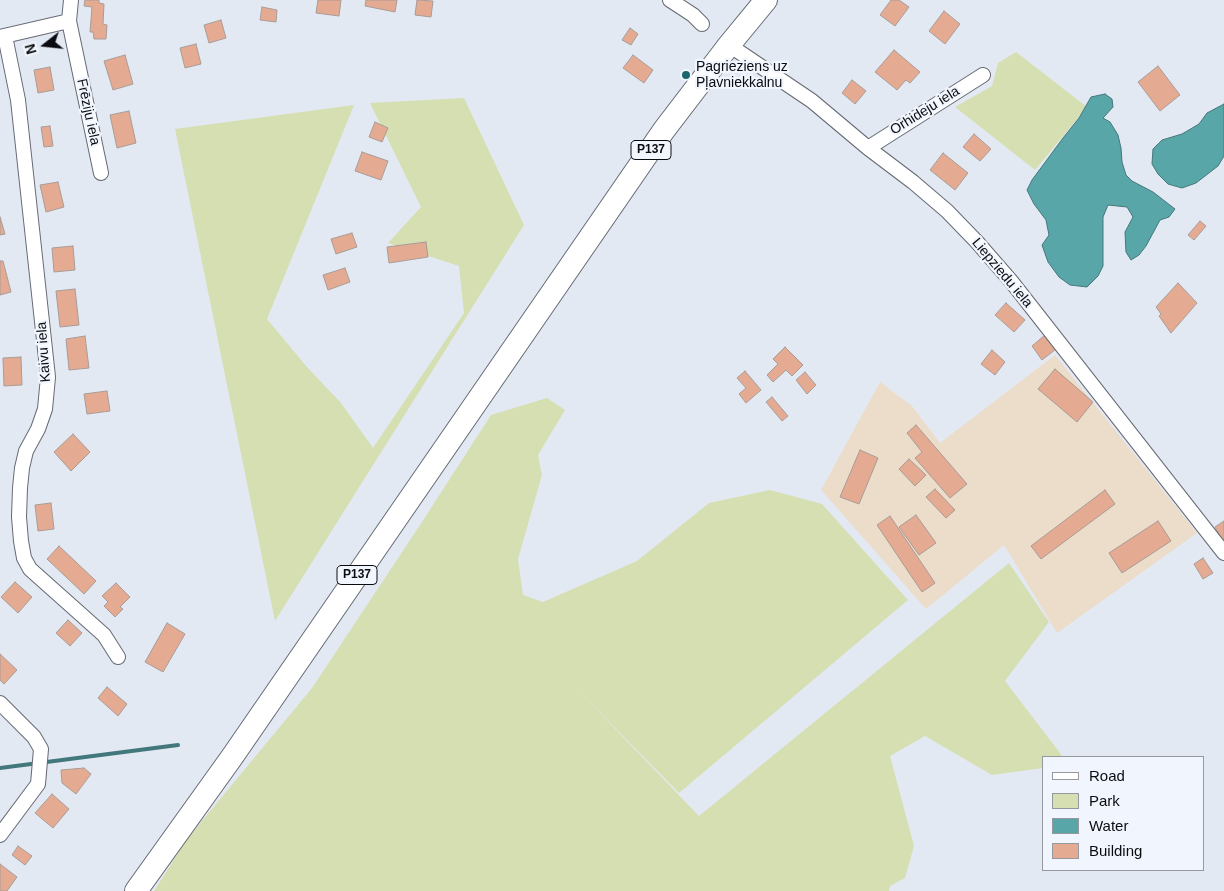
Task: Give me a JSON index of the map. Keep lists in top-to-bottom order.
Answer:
{
  "streets": {
    "main road": ["P137"],
    "street": [
      "Orhideju iela",
      "Frēziju iela",
      "Liepziedu iela",
      "Kaivu iela"
    ]
  },
  "crossings": [
    ["Orhideju iela", "Liepziedu iela"],
    ["P137", "Liepziedu iela"]
  ],
  "places": ["Pagrieziens uz Pļavniekkalnu"],
  "legend": [
    "Road",
    "Park",
    "Water",
    "Building"
  ],
  "north": "left"
}
